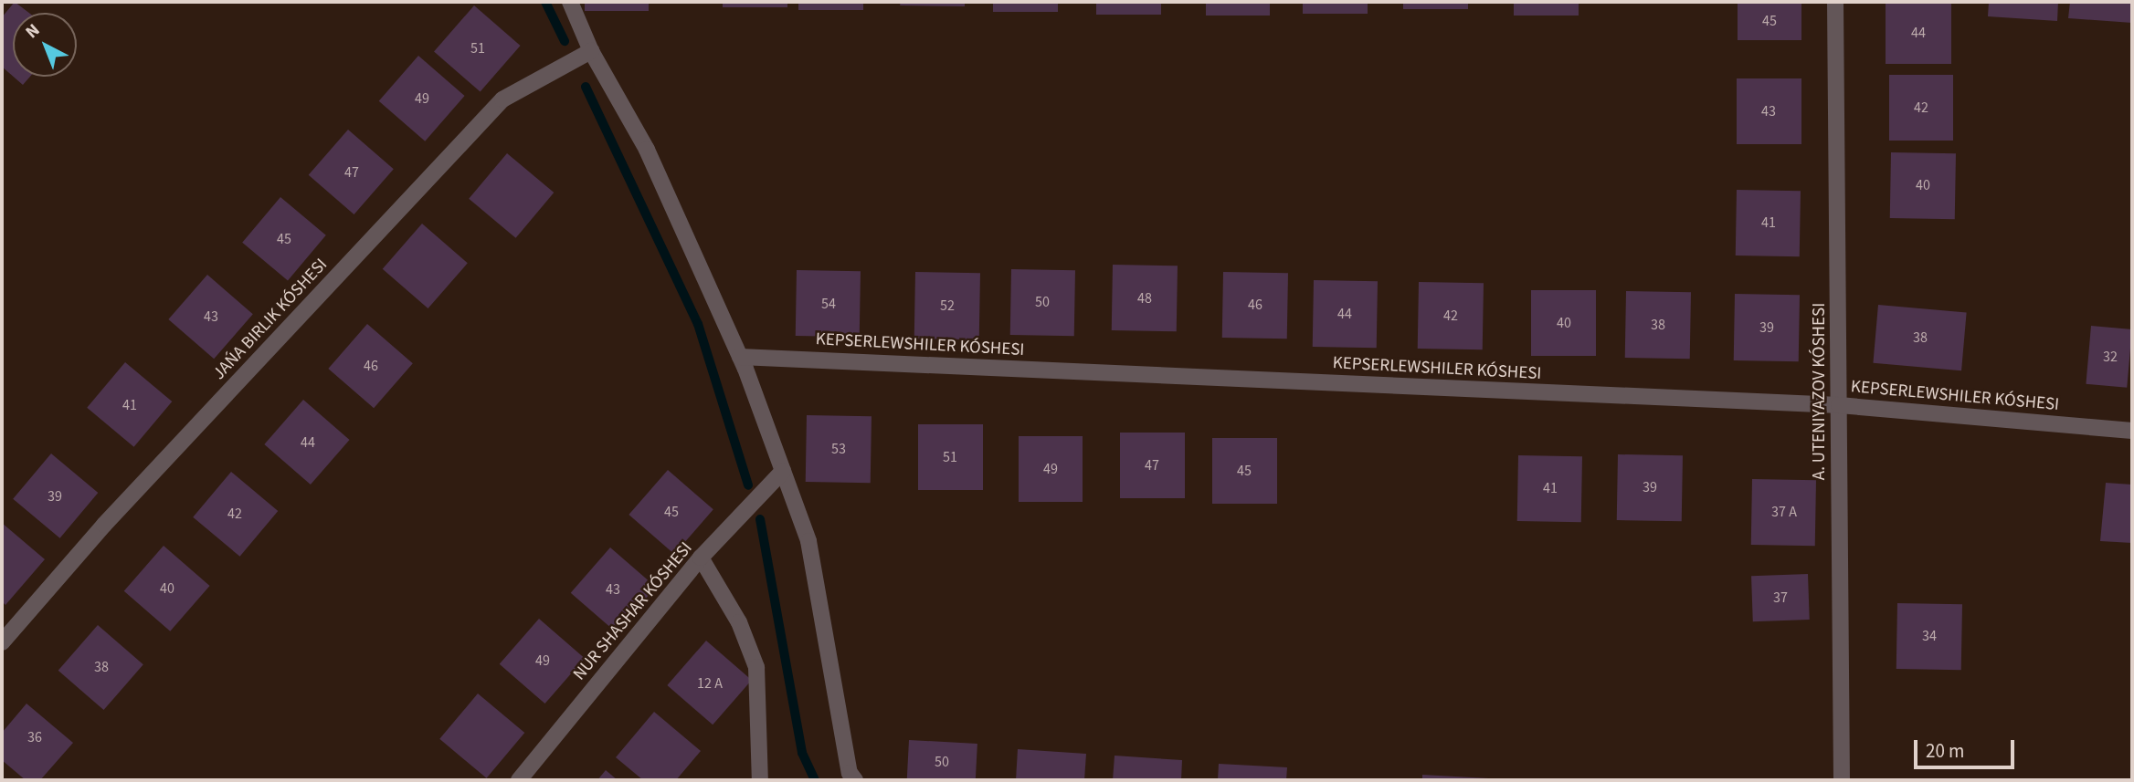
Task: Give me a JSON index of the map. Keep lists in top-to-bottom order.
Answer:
{
  "streets": {
    "street": [
      "JAŃA BIRLIK KÓSHESI",
      "KEPSERLEWSHILER KÓSHESI",
      "A. UTENIYAZOV KÓSHESI",
      "NUR SHASHAR KÓSHESI"
    ]
  },
  "crossings": [
    ["KEPSERLEWSHILER KÓSHESI", "A. UTENIYAZOV KÓSHESI"]
  ],
  "house_numbers": [
    "45",
    "44",
    "51",
    "49",
    "42",
    "43",
    "47",
    "40",
    "41",
    "45",
    "48",
    "50",
    "54",
    "46",
    "52",
    "44",
    "42",
    "43",
    "40",
    "38",
    "39",
    "38",
    "32",
    "46",
    "41",
    "44",
    "53",
    "51",
    "47",
    "49",
    "45",
    "39",
    "41",
    "39",
    "45",
    "37 А",
    "42",
    "40",
    "43",
    "37",
    "34",
    "49",
    "38",
    "12 А",
    "36",
    "50"
  ],
  "scale_bar": "20 m",
  "north": "top left"
}
